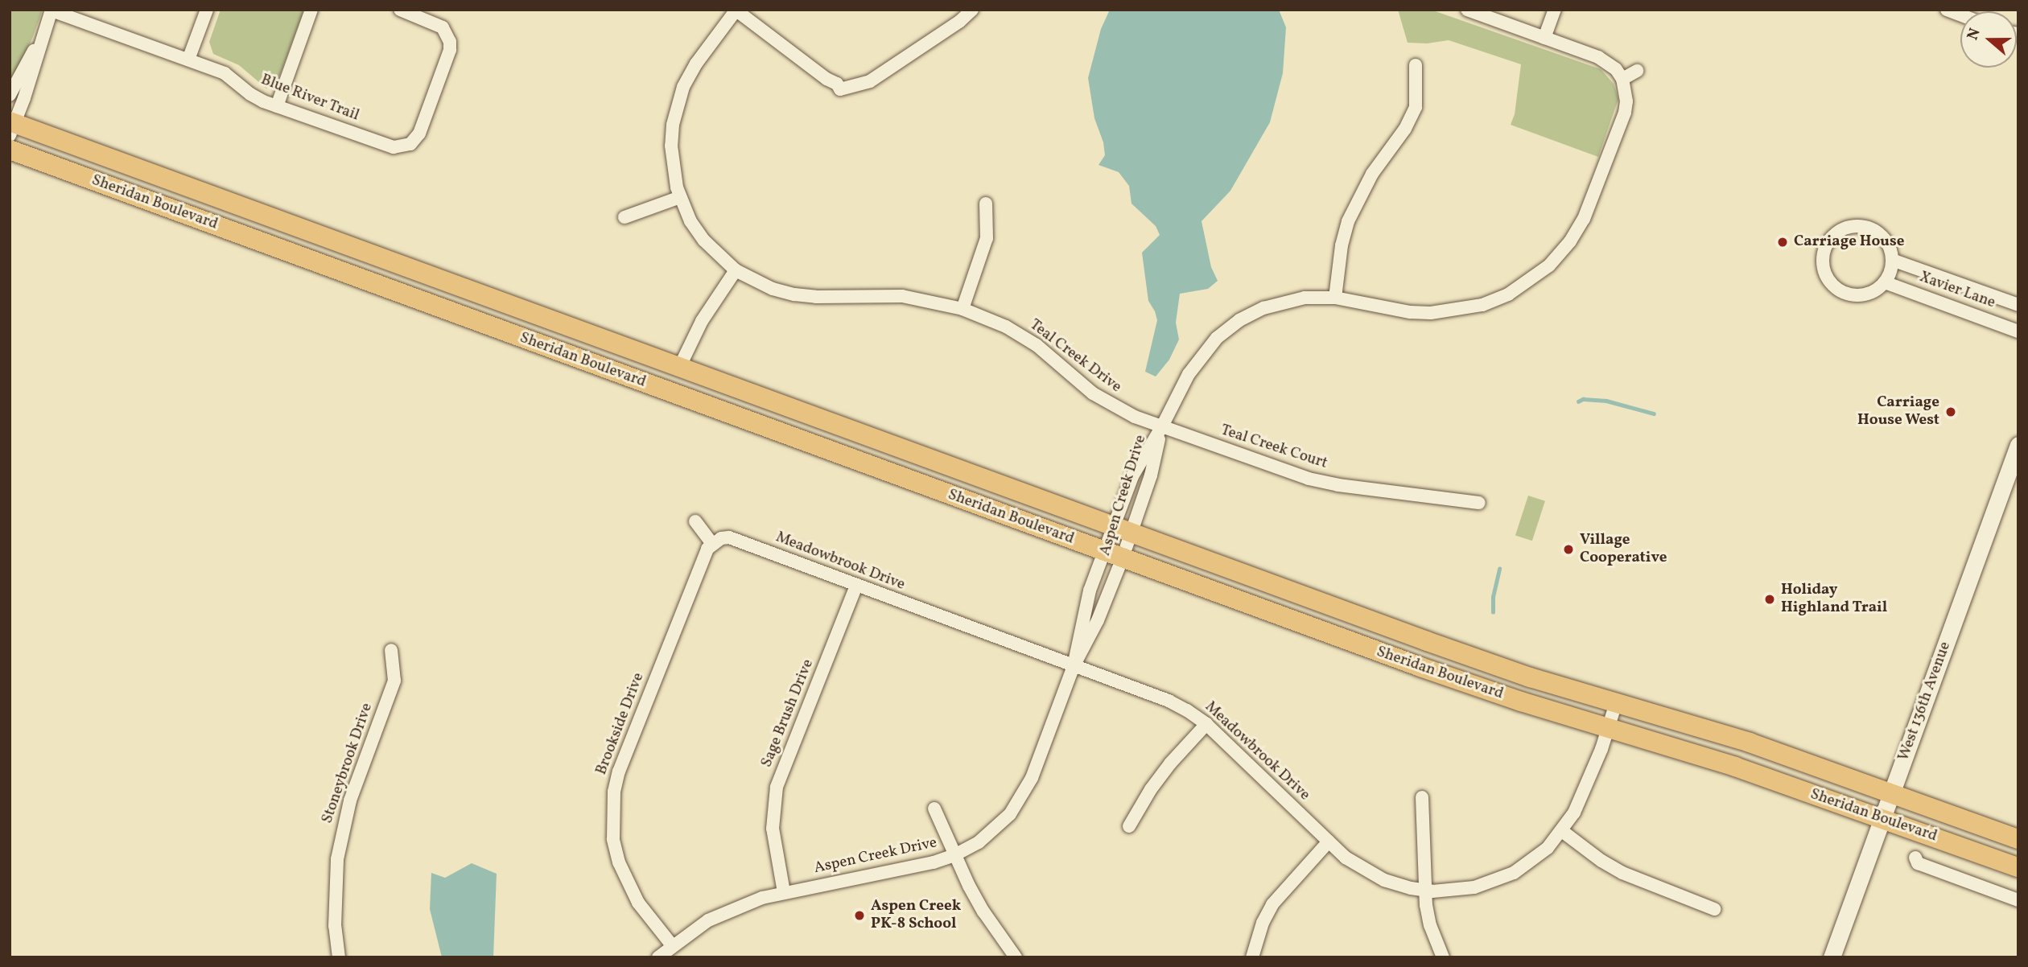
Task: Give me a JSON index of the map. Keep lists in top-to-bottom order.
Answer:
{
  "streets": {
    "main road": ["Sheridan Boulevard", "West 136th Avenue"],
    "street": [
      "Blue River Trail",
      "Xavier Lane",
      "Teal Creek Drive",
      "Teal Creek Court",
      "Aspen Creek Drive",
      "Meadowbrook Drive",
      "Sage Brush Drive",
      "Brookside Drive",
      "Stoneybrook Drive"
    ]
  },
  "crossings": [
    ["Sheridan Boulevard", "Aspen Creek Drive"],
    ["Sheridan Boulevard", "Meadowbrook Drive"],
    ["Sheridan Boulevard", "West 136th Avenue"],
    ["Teal Creek Drive", "Teal Creek Court"],
    ["Teal Creek Drive", "Aspen Creek Drive"],
    ["Teal Creek Court", "Aspen Creek Drive"],
    ["Aspen Creek Drive", "Meadowbrook Drive"],
    ["Aspen Creek Drive", "Sage Brush Drive"],
    ["Aspen Creek Drive", "Brookside Drive"],
    ["Meadowbrook Drive", "Sage Brush Drive"],
    ["Meadowbrook Drive", "Brookside Drive"]
  ],
  "places": [
    "Carriage House",
    "Carriage House West",
    "Village Cooperative",
    "Holiday Highland Trail",
    "Aspen Creek PK-8 School"
  ],
  "north": "left"
}
